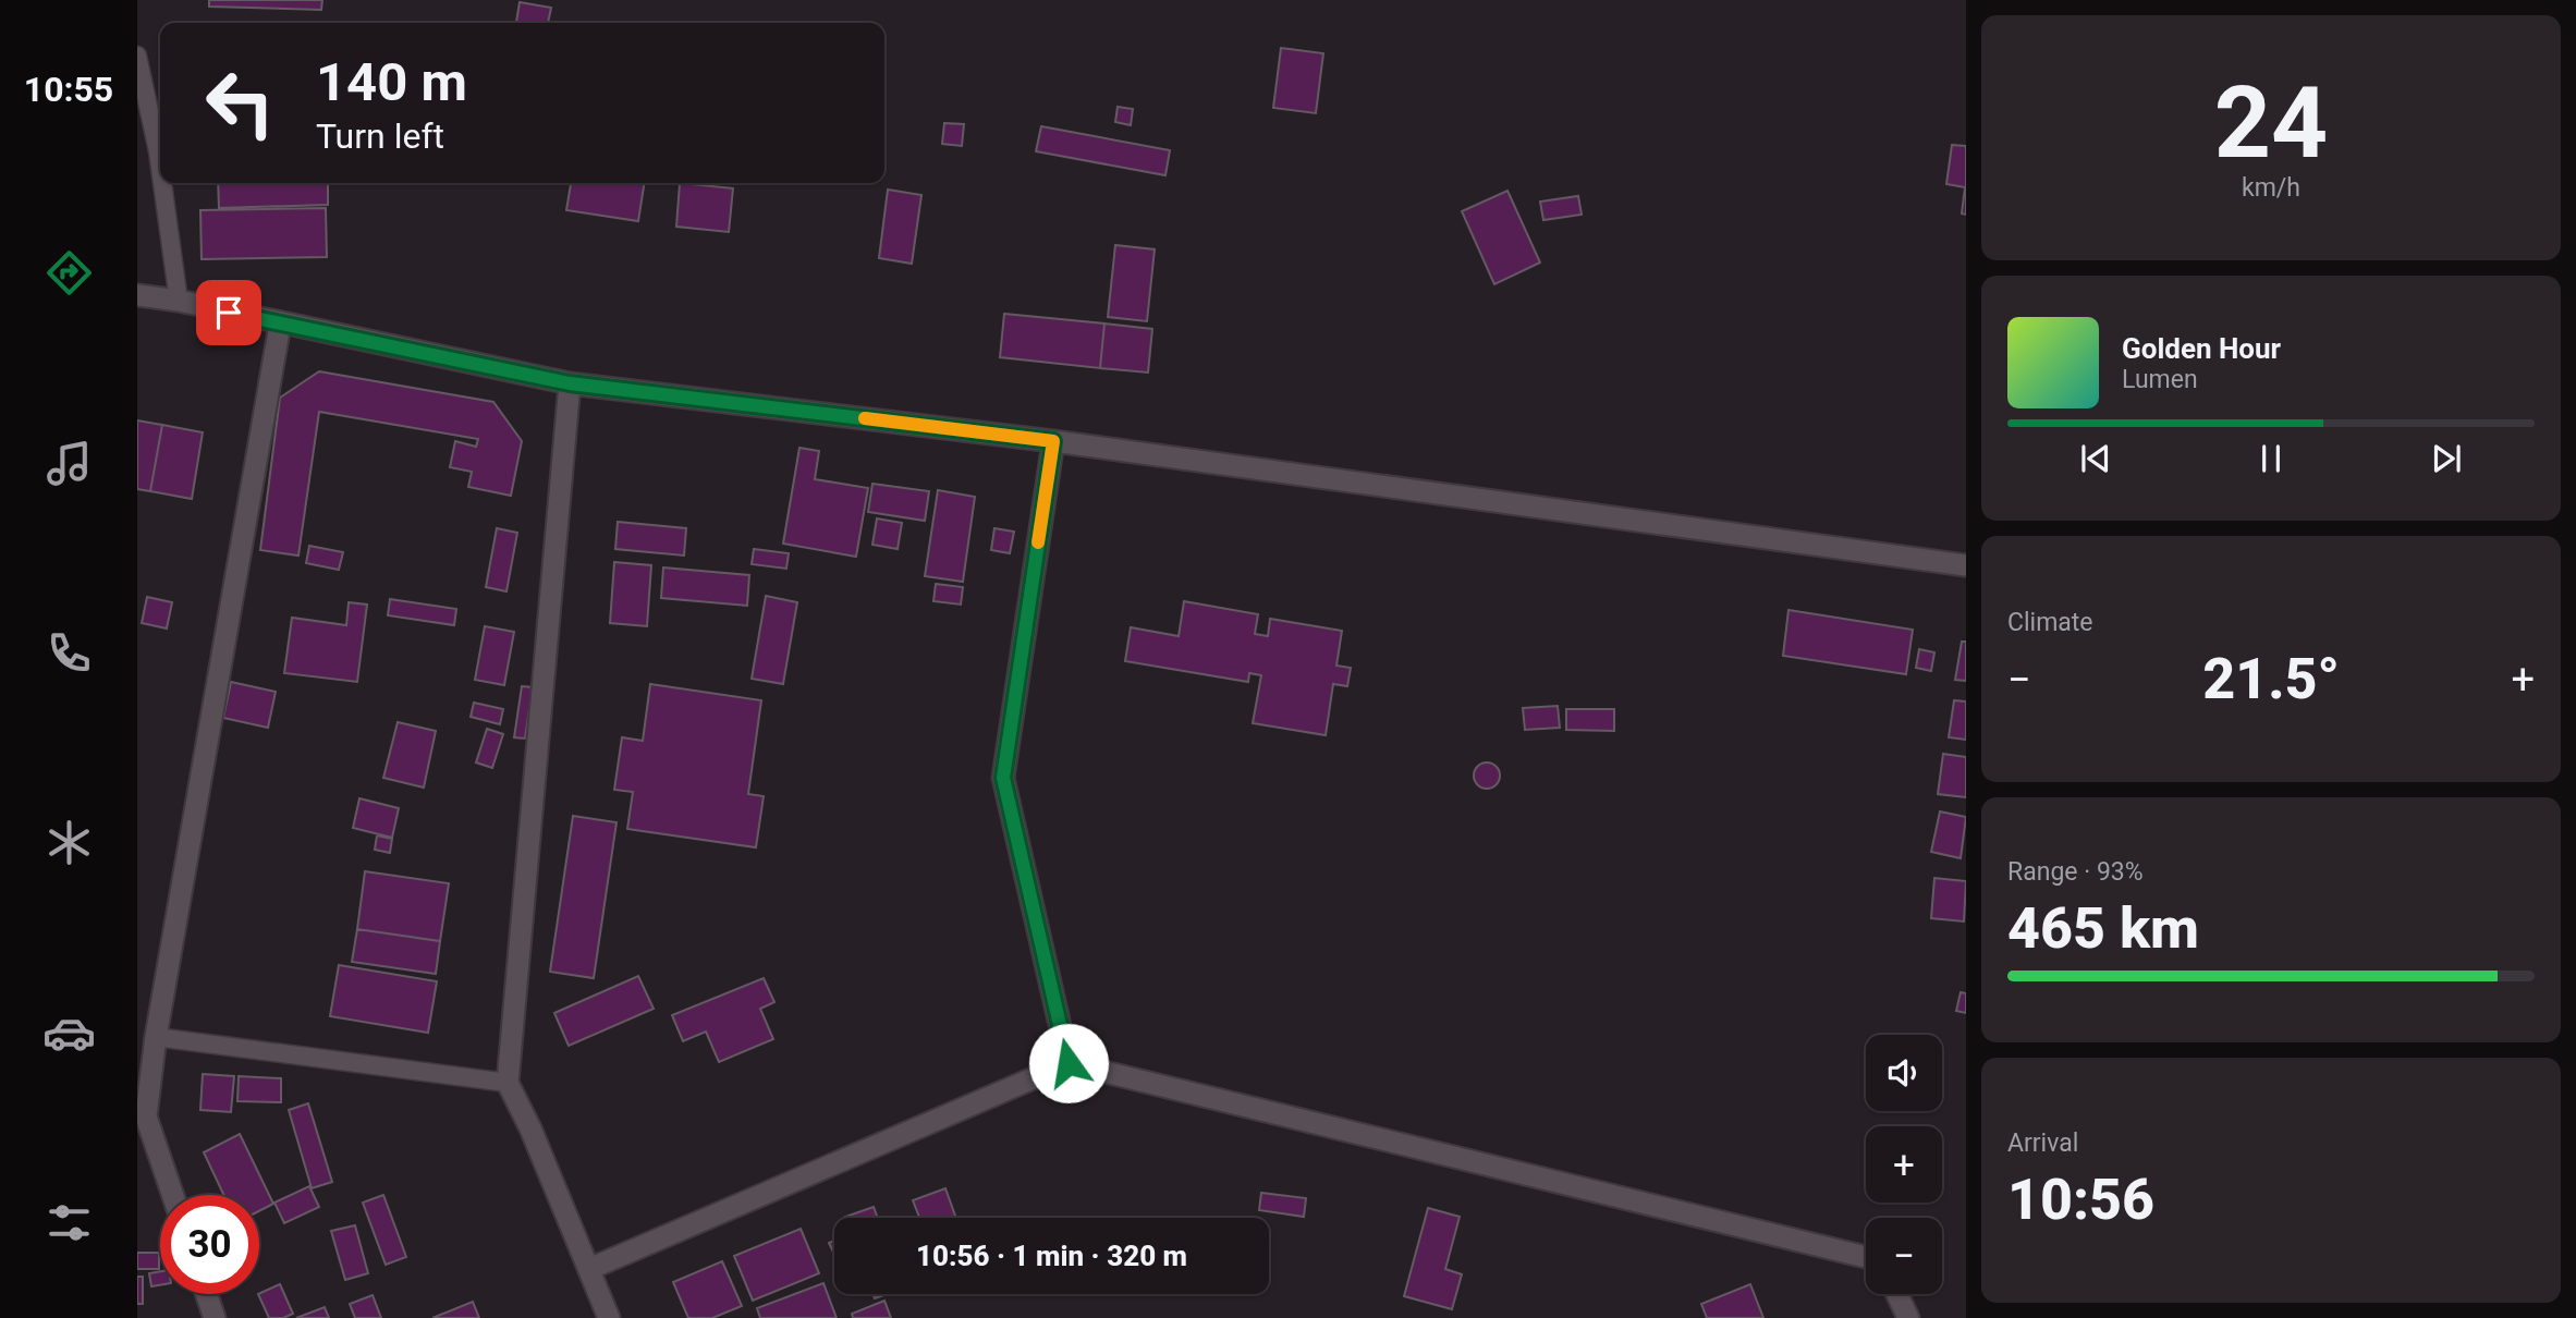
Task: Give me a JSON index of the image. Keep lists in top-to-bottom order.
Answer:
{
  "page": {
    "tabs": "10:55",
    "tile": [
      ["24", "km/h"],
      "Climate",
      ["Range · 93%", "465 km"],
      ["Arrival", "10:56"]
    ],
    "turn": ["140 m", "Turn left"],
    "song": ["Golden Hour", "Lumen"],
    "heat": ["−", "21.5°", "+"],
    "map_buttons": ["+", "−"],
    "limit": "30",
    "trip": "10:56 · 1 min · 320 m"
  }
}
